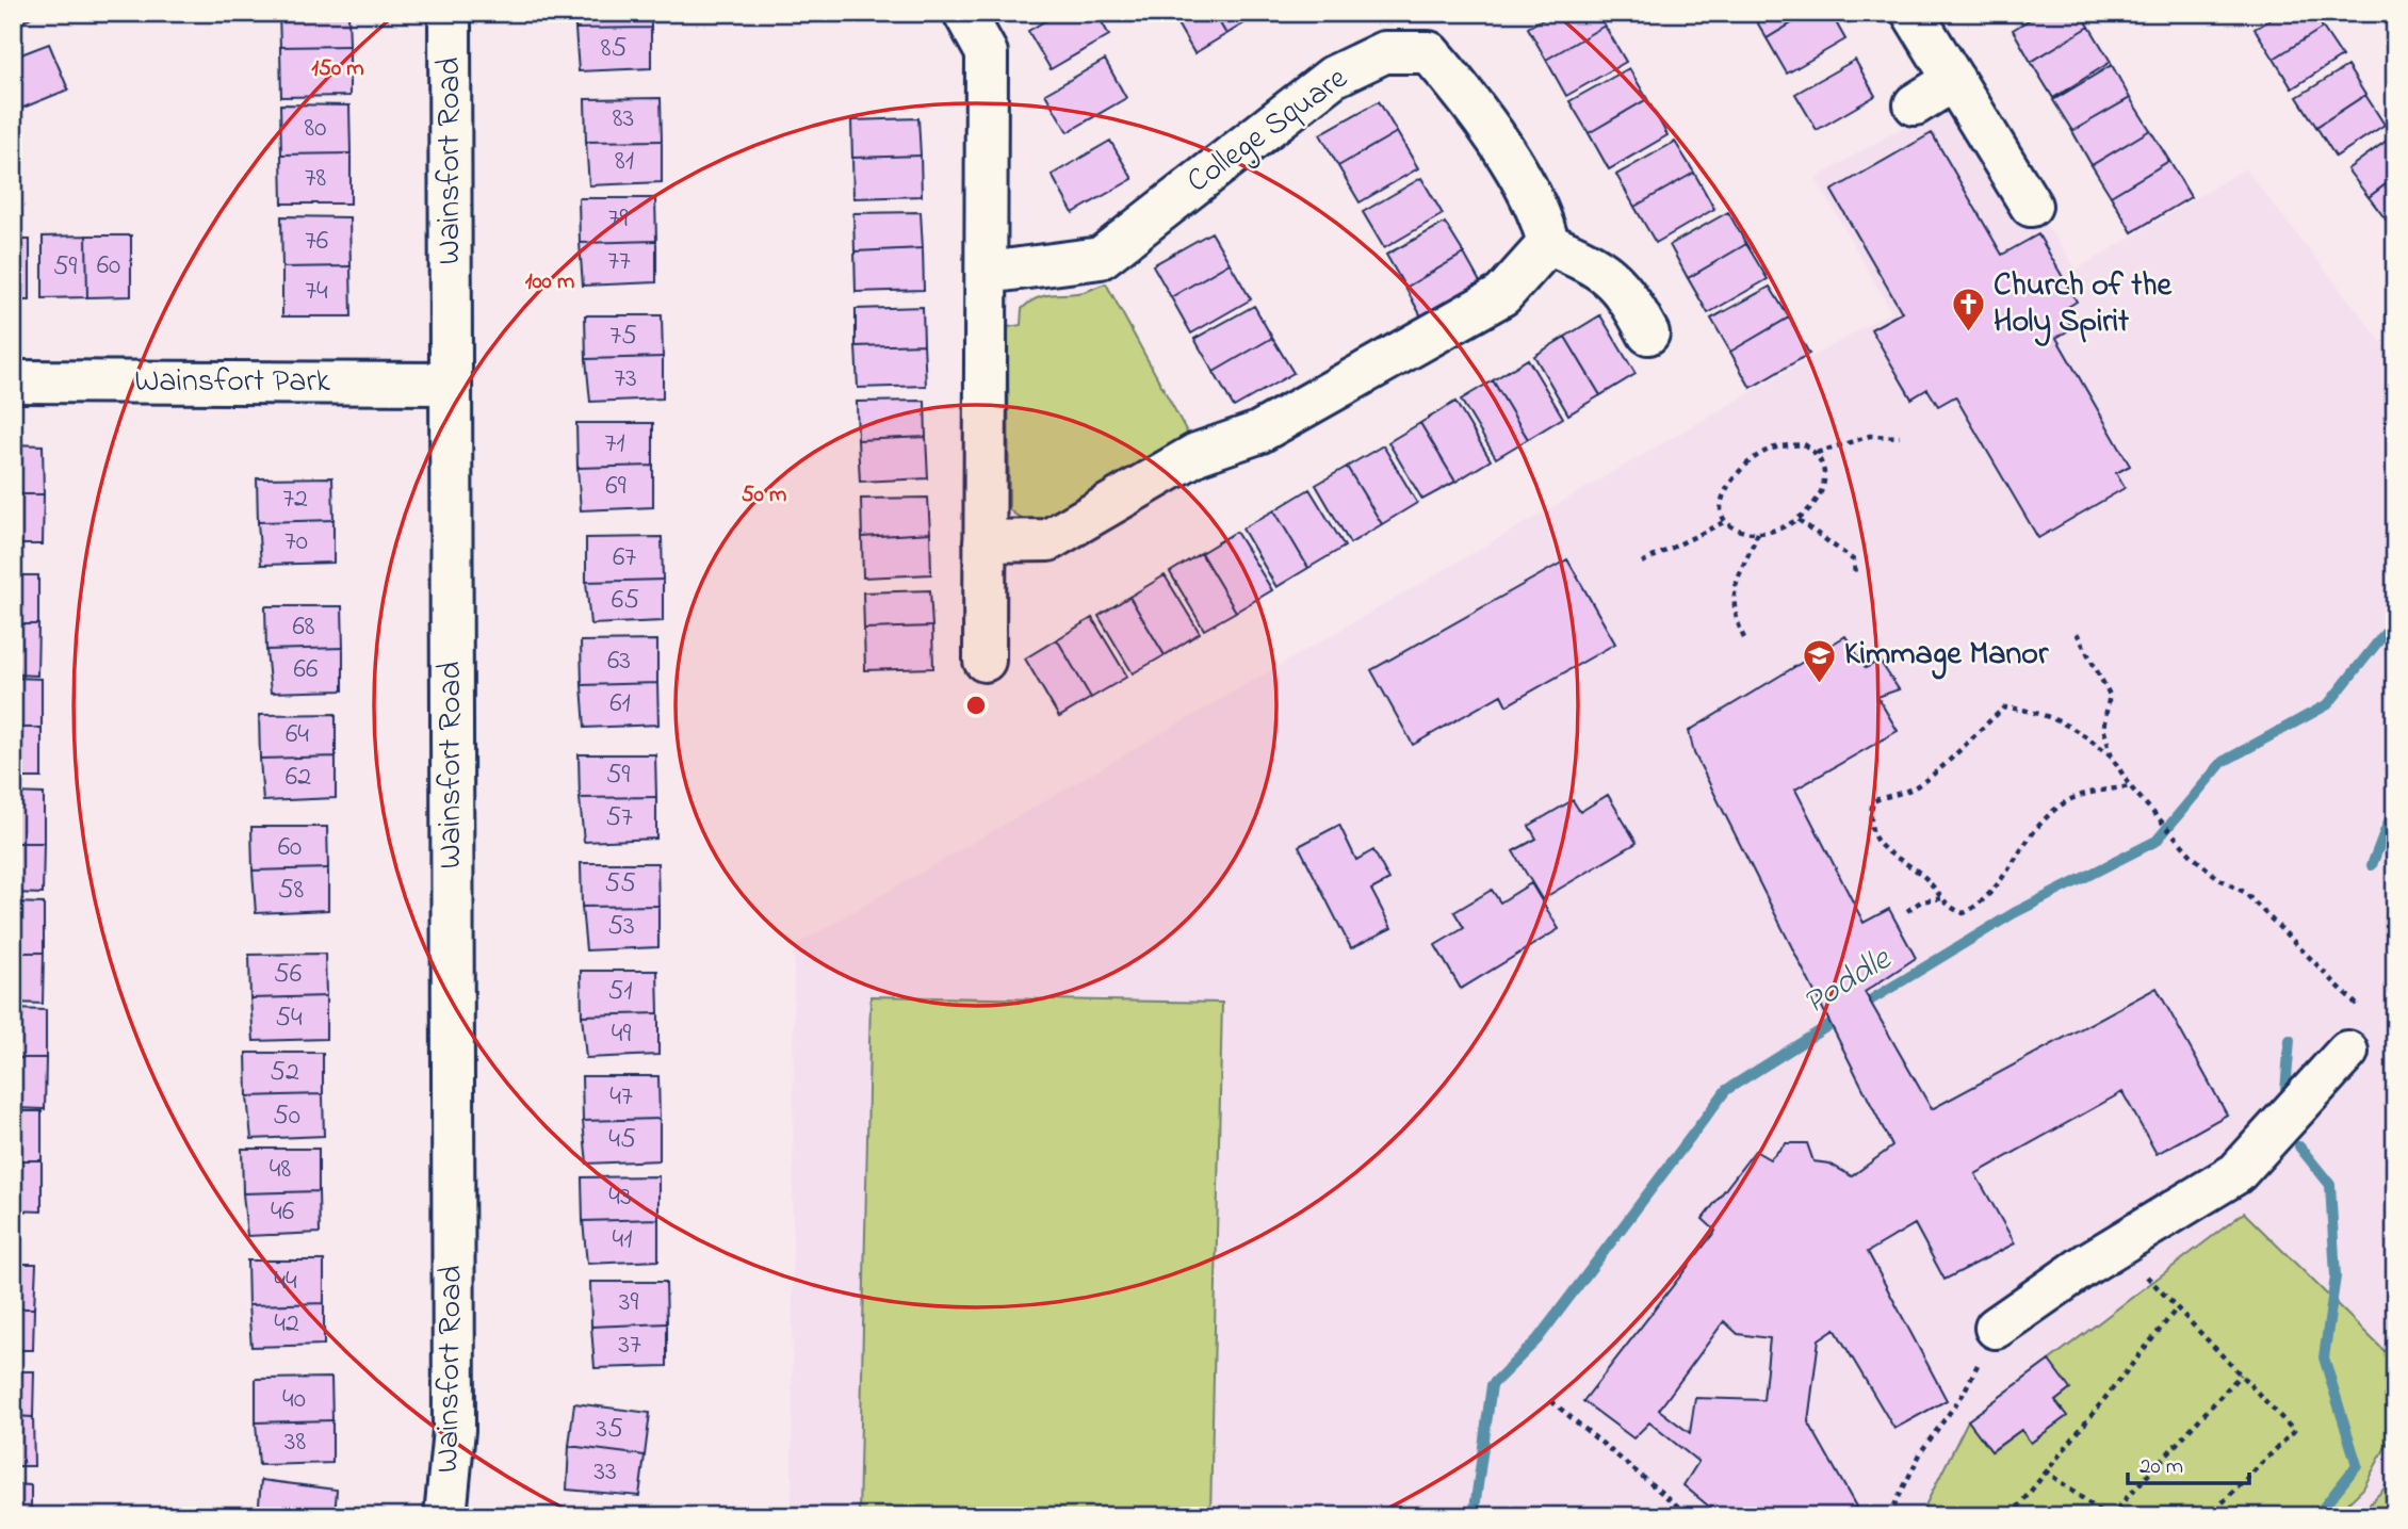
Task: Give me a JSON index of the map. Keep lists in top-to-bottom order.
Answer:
{
  "streets": {
    "street": ["College Square", "Wainsfort Road", "Wainsfort Park"]
  },
  "crossings": [
    ["Wainsfort Road", "Wainsfort Park"]
  ],
  "water": ["Poddle"],
  "places": {
    "church": ["Church of the Holy Spirit"],
    "school or university": ["Kimmage Manor"]
  },
  "house_numbers": [
    "85",
    "83",
    "80",
    "81",
    "78",
    "79",
    "76",
    "77",
    "60",
    "59",
    "74",
    "75",
    "73",
    "71",
    "69",
    "72",
    "70",
    "67",
    "65",
    "68",
    "63",
    "66",
    "61",
    "64",
    "59",
    "62",
    "57",
    "60",
    "55",
    "58",
    "53",
    "56",
    "51",
    "54",
    "49",
    "52",
    "47",
    "50",
    "45",
    "48",
    "43",
    "46",
    "41",
    "44",
    "39",
    "42",
    "37",
    "40",
    "35",
    "38",
    "33"
  ],
  "scale_bar": "20 m",
  "rings": ["150 m", "100 m", "50 m"]
}
